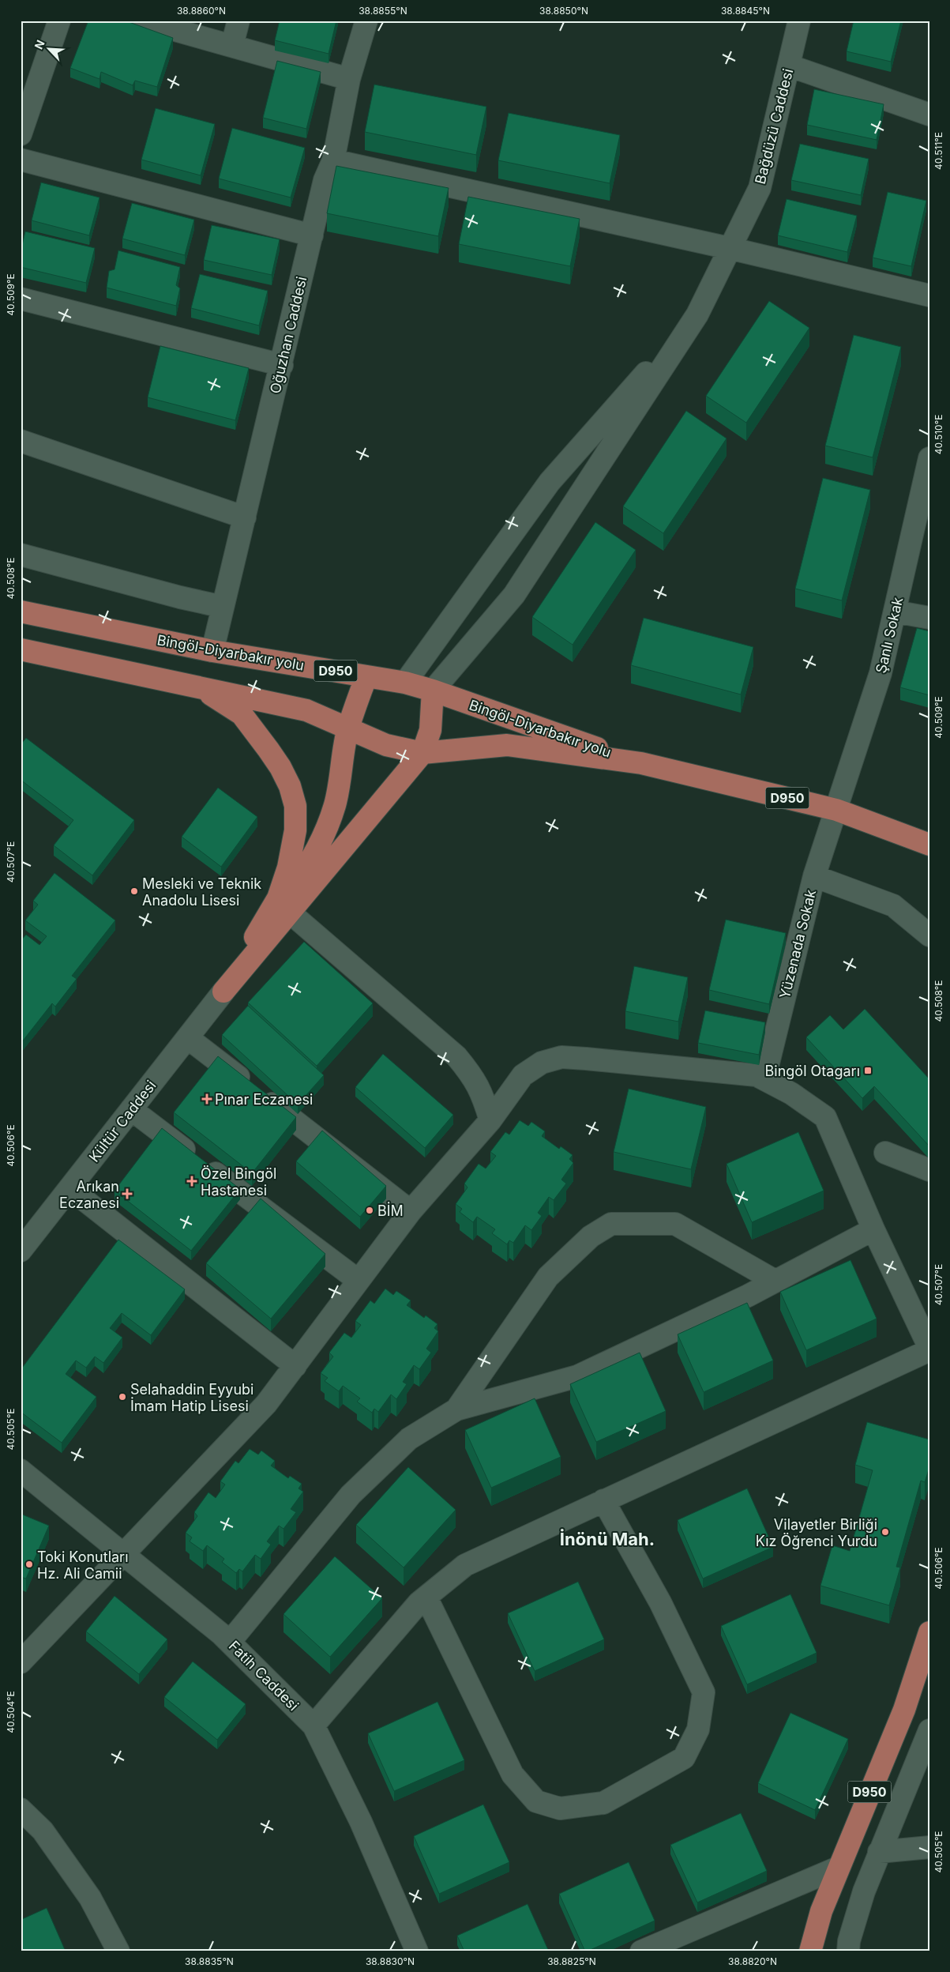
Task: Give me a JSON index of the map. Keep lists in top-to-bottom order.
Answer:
{
  "streets": {
    "main road": ["Bingöl-Diyarbakır yolu", "D950"],
    "street": [
      "Bağdüzü Caddesi",
      "Oğuzhan Caddesi",
      "Şanlı Sokak",
      "Yüzenada Sokak",
      "Kültür Caddesi",
      "Fatih Caddesi"
    ]
  },
  "crossings": [
    ["Oğuzhan Caddesi", "Bingöl-Diyarbakır yolu"],
    ["Şanlı Sokak", "Bingöl-Diyarbakır yolu"],
    ["Şanlı Sokak", "Yüzenada Sokak"],
    ["Bingöl-Diyarbakır yolu", "Yüzenada Sokak"]
  ],
  "districts": ["İnönü Mah."],
  "places": {
    "other": [
      "Mesleki ve Teknik Anadolu Lisesi",
      "BİM",
      "Selahaddin Eyyubi İmam Hatip Lisesi",
      "Vilayetler Birliği Kız Öğrenci Yurdu",
      "Toki Konutları Hz. Ali Camii"
    ],
    "transit": ["Bingöl Otagarı"],
    "health": ["Pınar Eczanesi", "Özel Bingöl Hastanesi", "Arıkan Eczanesi"]
  },
  "north": "top left",
  "coordinates": [
    "38.8860°N",
    "38.8855°N",
    "38.8850°N",
    "38.8845°N",
    "40.511°E",
    "40.509°E",
    "40.510°E",
    "40.508°E",
    "40.507°E",
    "40.506°E",
    "40.505°E",
    "40.504°E",
    "38.8835°N",
    "38.8830°N",
    "38.8825°N",
    "38.8820°N"
  ]
}
